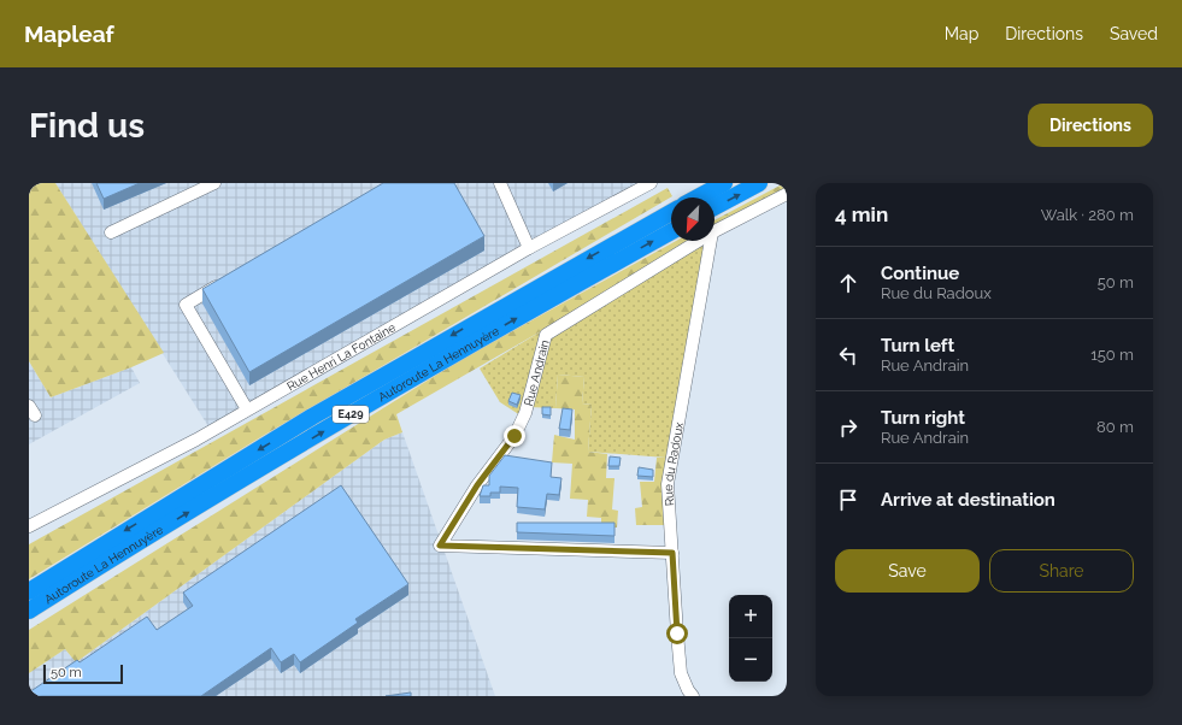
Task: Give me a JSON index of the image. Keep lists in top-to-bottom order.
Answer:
{
  "streets": {
    "highway": ["Autoroute La Hennuyère", "E429"],
    "street": ["Rue Henri La Fontaine", "Rue Andrain", "Rue du Radoux"]
  },
  "crossings": [
    ["Rue Andrain", "Rue du Radoux"]
  ],
  "scale_bar": "50 m",
  "north": "bottom left",
  "page": {
    "header": "Mapleaf",
    "nav": ["Map", "Directions", "Saved"],
    "buttons": [
      "Directions",
      ["Save", "Share"]
    ],
    "title": "Find us",
    "heading": ["4 min", "Walk · 280 m"],
    "list": [
      ["Continue", "Rue du Radoux", "50 m"],
      ["Turn left", "Rue Andrain", "150 m"],
      ["Turn right", "Rue Andrain", "80 m"],
      "Arrive at destination"
    ],
    "map_buttons": ["+", "−"],
    "scale": "50 m"
  }
}
